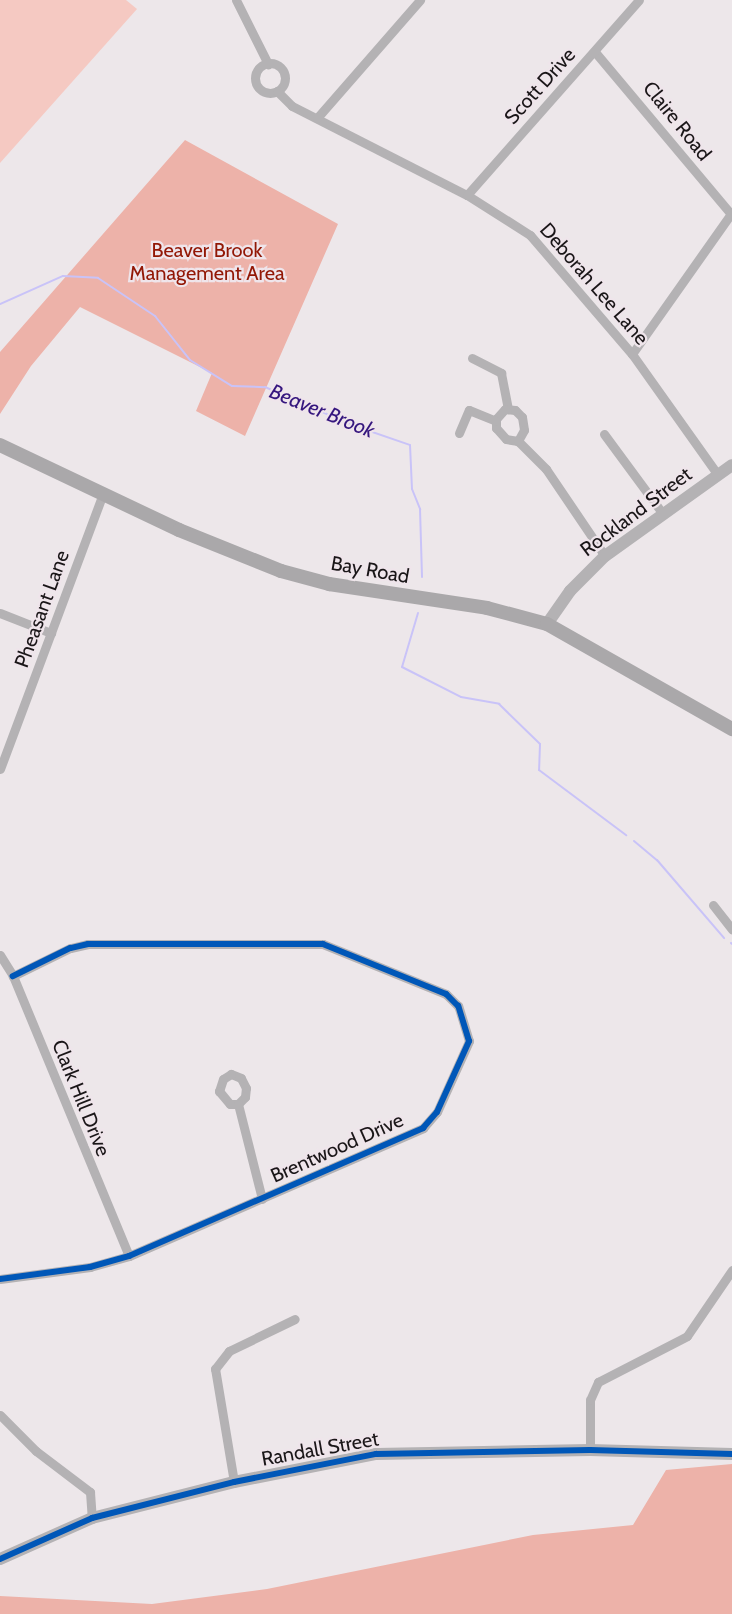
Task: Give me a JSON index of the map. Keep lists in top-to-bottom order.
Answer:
{
  "streets": {
    "main road": ["Bay Road"],
    "street": [
      "Scott Drive",
      "Claire Road",
      "Deborah Lee Lane",
      "Rockland Street",
      "Pheasant Lane",
      "Clark Hill Drive",
      "Brentwood Drive",
      "Randall Street"
    ]
  },
  "crossings": [
    ["Scott Drive", "Claire Road"],
    ["Scott Drive", "Deborah Lee Lane"],
    ["Deborah Lee Lane", "Rockland Street"],
    ["Rockland Street", "Bay Road"],
    ["Bay Road", "Pheasant Lane"],
    ["Clark Hill Drive", "Brentwood Drive"]
  ],
  "water": ["Beaver Brook"],
  "parks": ["Beaver Brook Management Area"]
}
